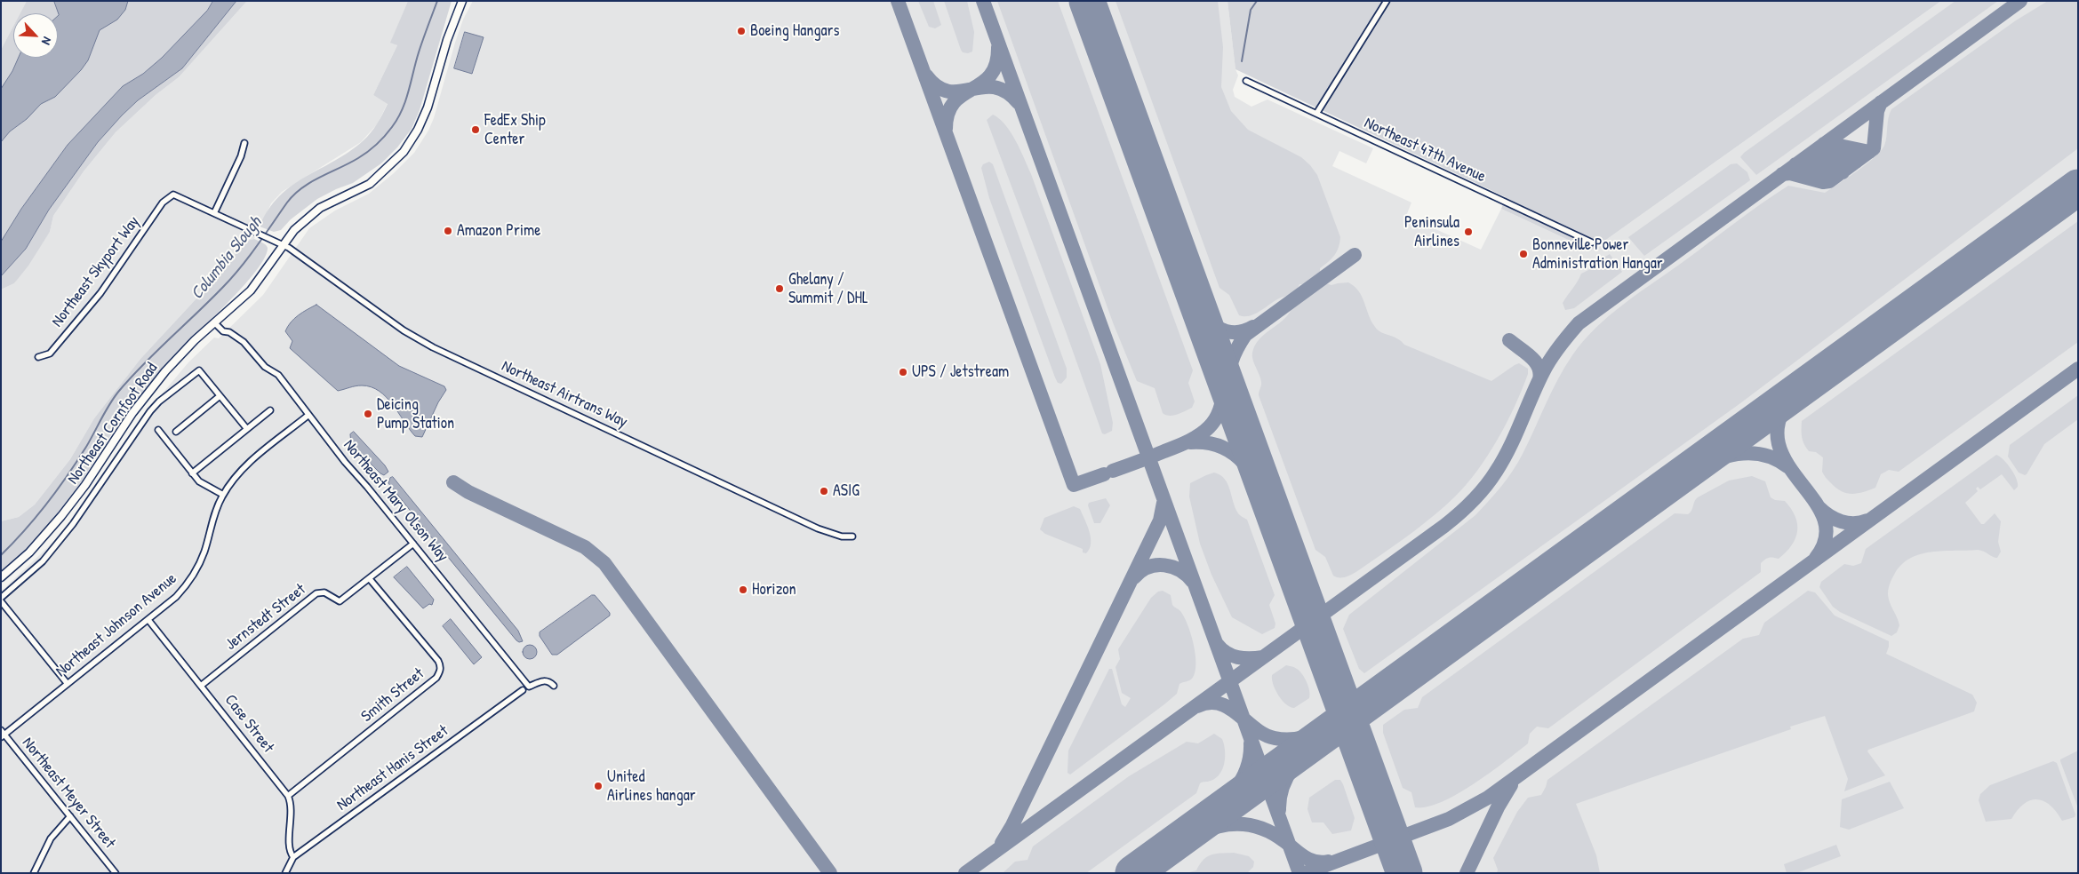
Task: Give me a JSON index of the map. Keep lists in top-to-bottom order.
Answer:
{
  "streets": {
    "street": [
      "Northeast 47th Avenue",
      "Northeast Skyport Way",
      "Northeast Airtrans Way",
      "Northeast Cornfoot Road",
      "Northeast Mary Olson Way",
      "Jernstedt Street",
      "Northeast Johnson Avenue",
      "Smith Street",
      "Case Street",
      "Northeast Hanis Street",
      "Northeast Meyer Street"
    ]
  },
  "crossings": [
    ["Northeast Skyport Way", "Northeast Airtrans Way"],
    ["Northeast Airtrans Way", "Northeast Cornfoot Road"],
    ["Northeast Cornfoot Road", "Northeast Mary Olson Way"],
    ["Northeast Mary Olson Way", "Jernstedt Street"],
    ["Northeast Mary Olson Way", "Northeast Johnson Avenue"],
    ["Jernstedt Street", "Smith Street"],
    ["Jernstedt Street", "Case Street"],
    ["Northeast Johnson Avenue", "Case Street"],
    ["Northeast Johnson Avenue", "Northeast Meyer Street"],
    ["Smith Street", "Case Street"],
    ["Case Street", "Northeast Hanis Street"]
  ],
  "water": ["Columbia Slough"],
  "places": [
    "Boeing Hangars",
    "FedEx Ship Center",
    "Amazon Prime",
    "Peninsula Airlines",
    "Bonneville Power Administration Hangar",
    "Ghelany / Summit / DHL",
    "UPS / Jetstream",
    "Deicing Pump Station",
    "ASIG",
    "Horizon",
    "United Airlines hangar"
  ],
  "north": "bottom right"
}
